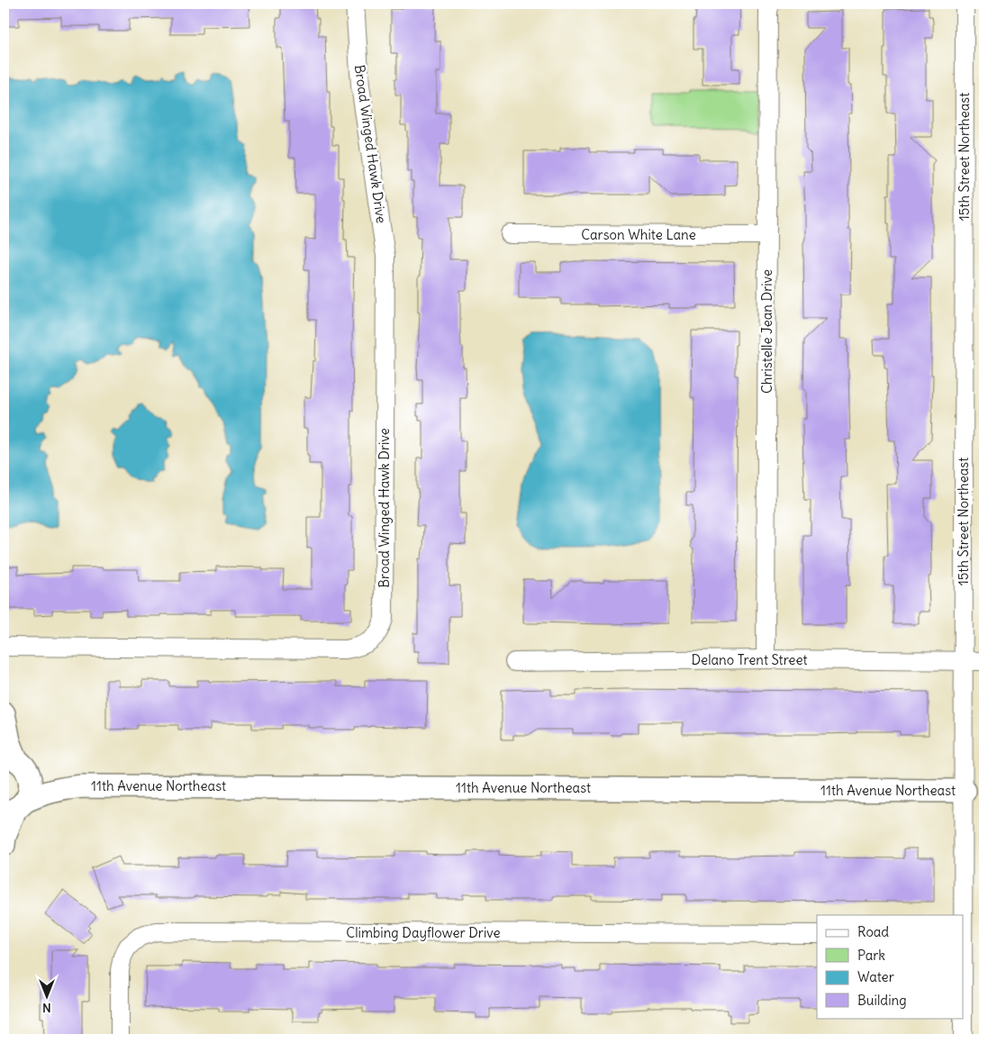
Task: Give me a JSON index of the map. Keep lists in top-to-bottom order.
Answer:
{
  "streets": {
    "street": [
      "Broad Winged Hawk Drive",
      "15th Street Northeast",
      "Carson White Lane",
      "Christelle Jean Drive",
      "Delano Trent Street",
      "11th Avenue Northeast",
      "Climbing Dayflower Drive"
    ]
  },
  "crossings": [
    ["15th Street Northeast", "Delano Trent Street"],
    ["15th Street Northeast", "11th Avenue Northeast"],
    ["Carson White Lane", "Christelle Jean Drive"],
    ["Christelle Jean Drive", "Delano Trent Street"]
  ],
  "legend": [
    "Road",
    "Park",
    "Water",
    "Building"
  ],
  "north": "bottom"
}
